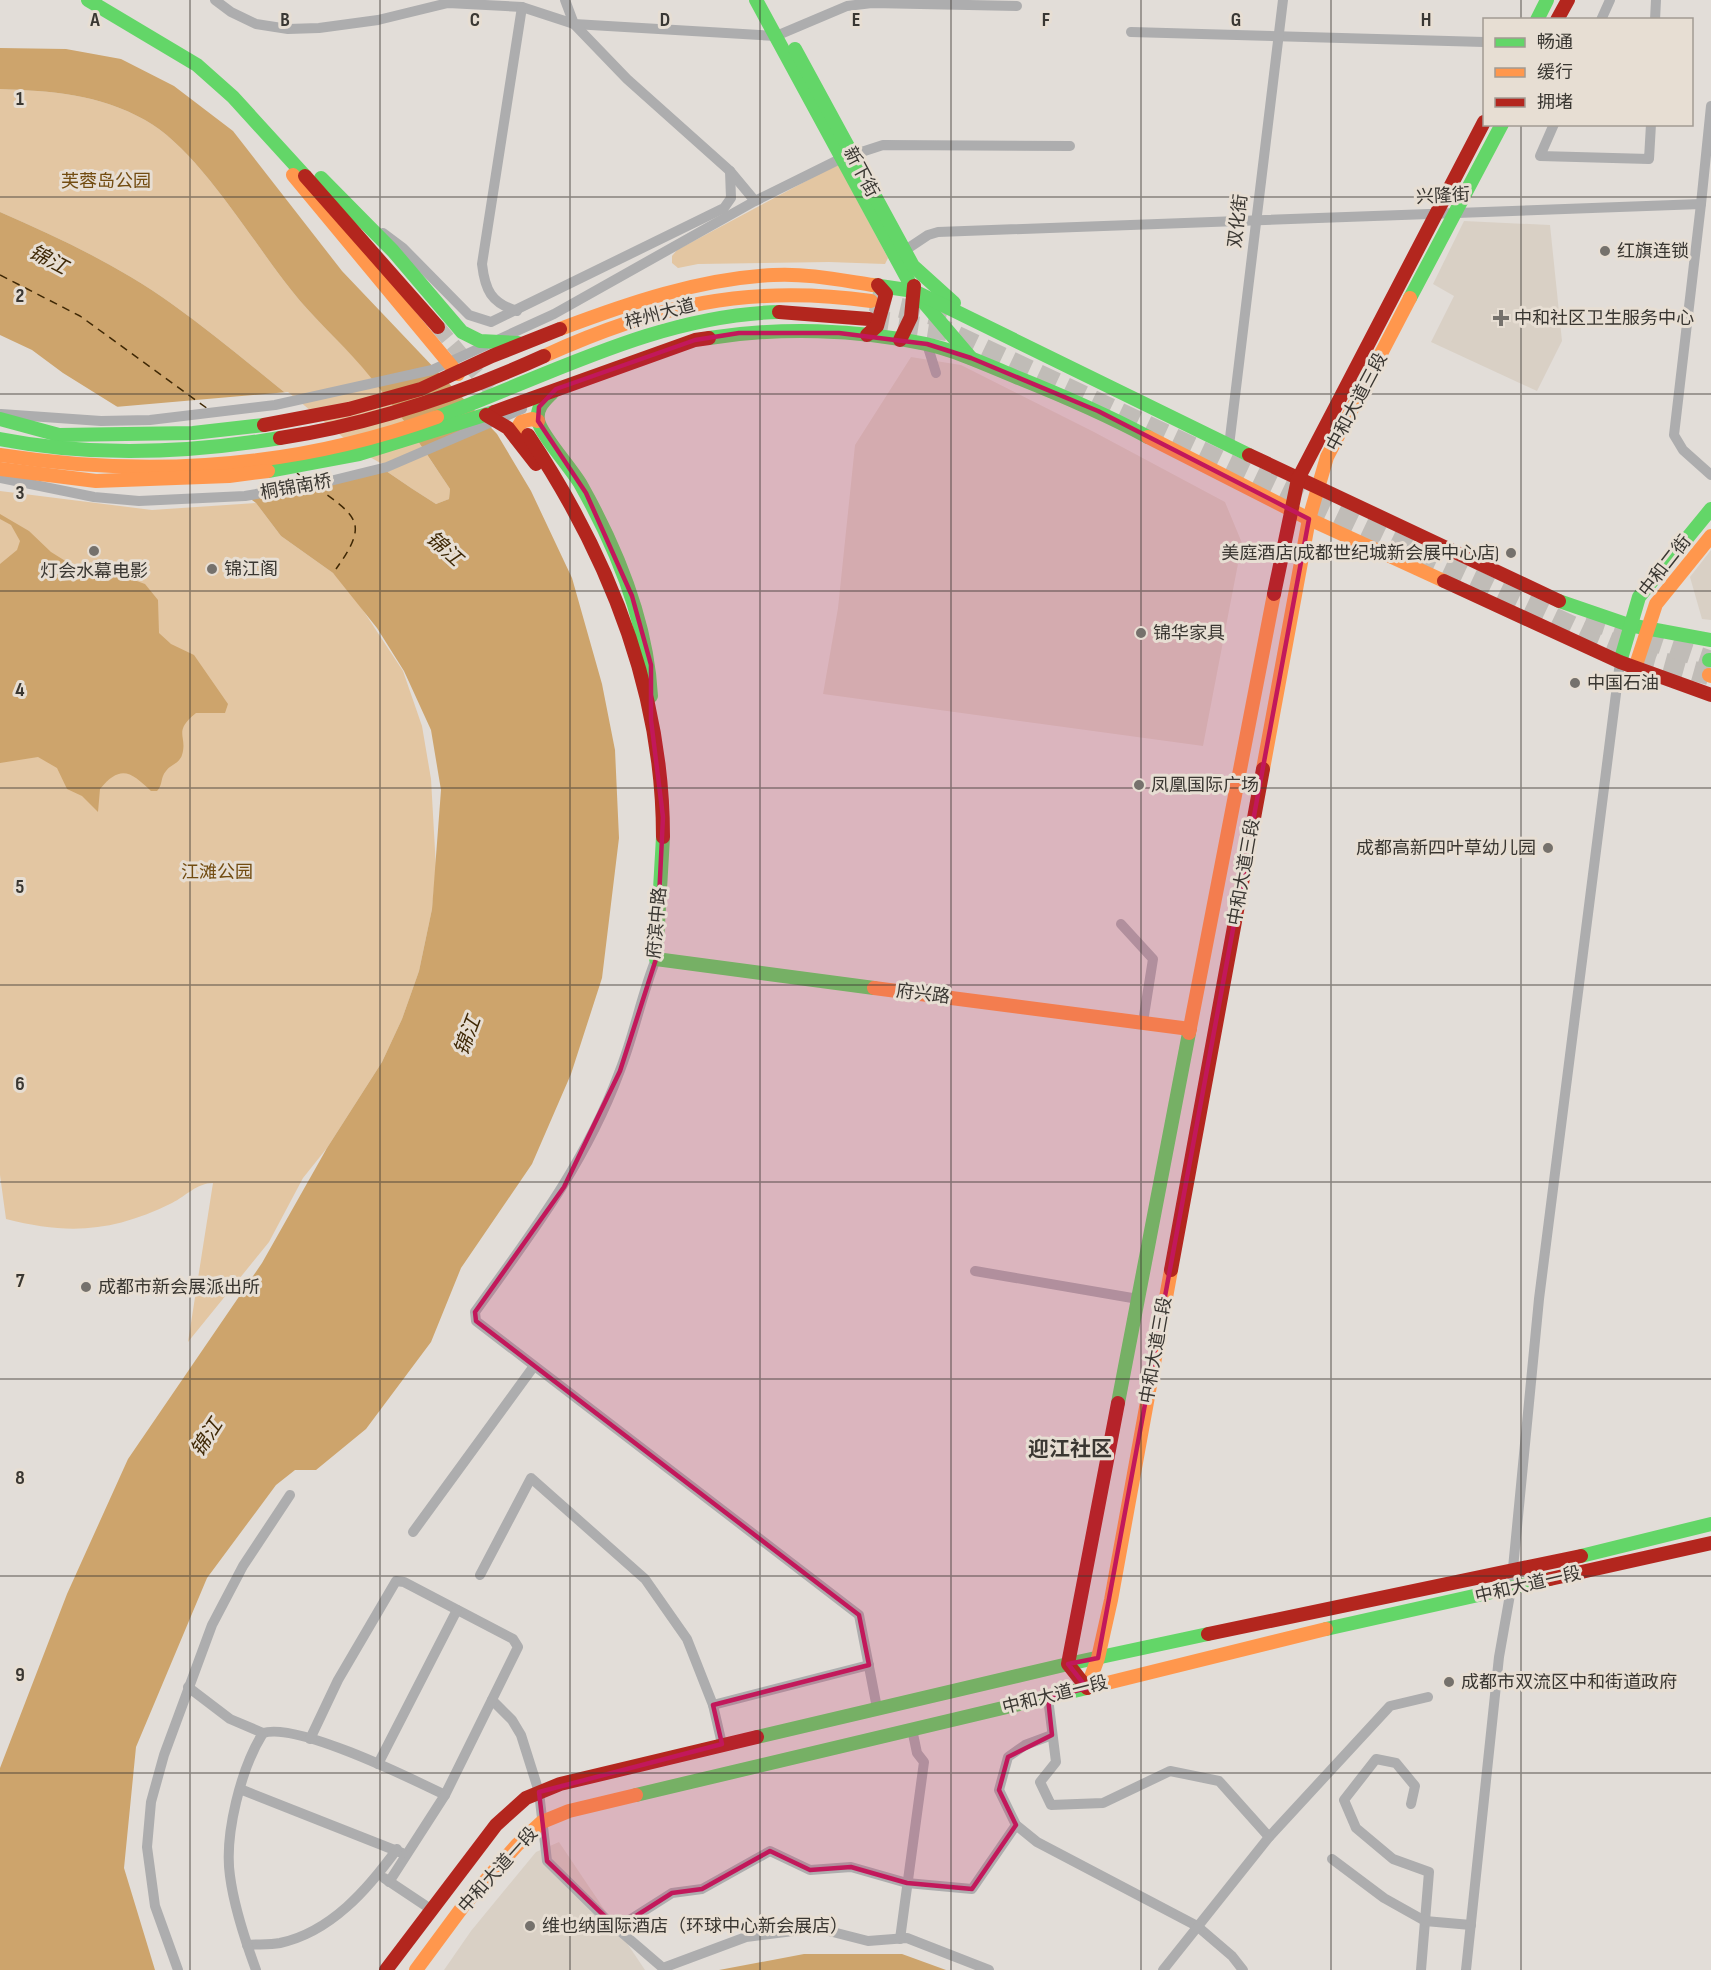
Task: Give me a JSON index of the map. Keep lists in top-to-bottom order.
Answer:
{
  "streets": {
    "main road": [
      "新下街",
      "梓州大道",
      "中和大道三段",
      "桐锦南桥",
      "中和二街",
      "府滨中路",
      "府兴路",
      "中和大道一段"
    ],
    "street": ["兴隆街", "双化街"]
  },
  "crossings": [
    ["新下街", "兴隆街"],
    ["兴隆街", "双化街"],
    ["兴隆街", "中和大道三段"],
    ["梓州大道", "桐锦南桥"],
    ["中和大道三段", "府兴路"],
    ["中和大道三段", "中和大道一段"],
    ["桐锦南桥", "府滨中路"],
    ["府滨中路", "府兴路"]
  ],
  "districts": ["迎江社区"],
  "water": ["锦江"],
  "parks": ["芙蓉岛公园", "江滩公园"],
  "places": {
    "other": [
      "红旗连锁",
      "灯会水幕电影",
      "美庭酒店(成都世纪城新会展中心店)",
      "锦江阁",
      "锦华家具",
      "中国石油",
      "凤凰国际广场",
      "成都高新四叶草幼儿园",
      "成都市新会展派出所",
      "成都市双流区中和街道政府",
      "维也纳国际酒店（环球中心新会展店）"
    ],
    "health": ["中和社区卫生服务中心"]
  },
  "legend": ["畅通", "缓行", "拥堵"],
  "grid": {
    "columns": [
      "A",
      "B",
      "C",
      "D",
      "E",
      "F",
      "G",
      "H"
    ],
    "rows": [
      "1",
      "2",
      "3",
      "4",
      "5",
      "6",
      "7",
      "8",
      "9"
    ]
  }
}
